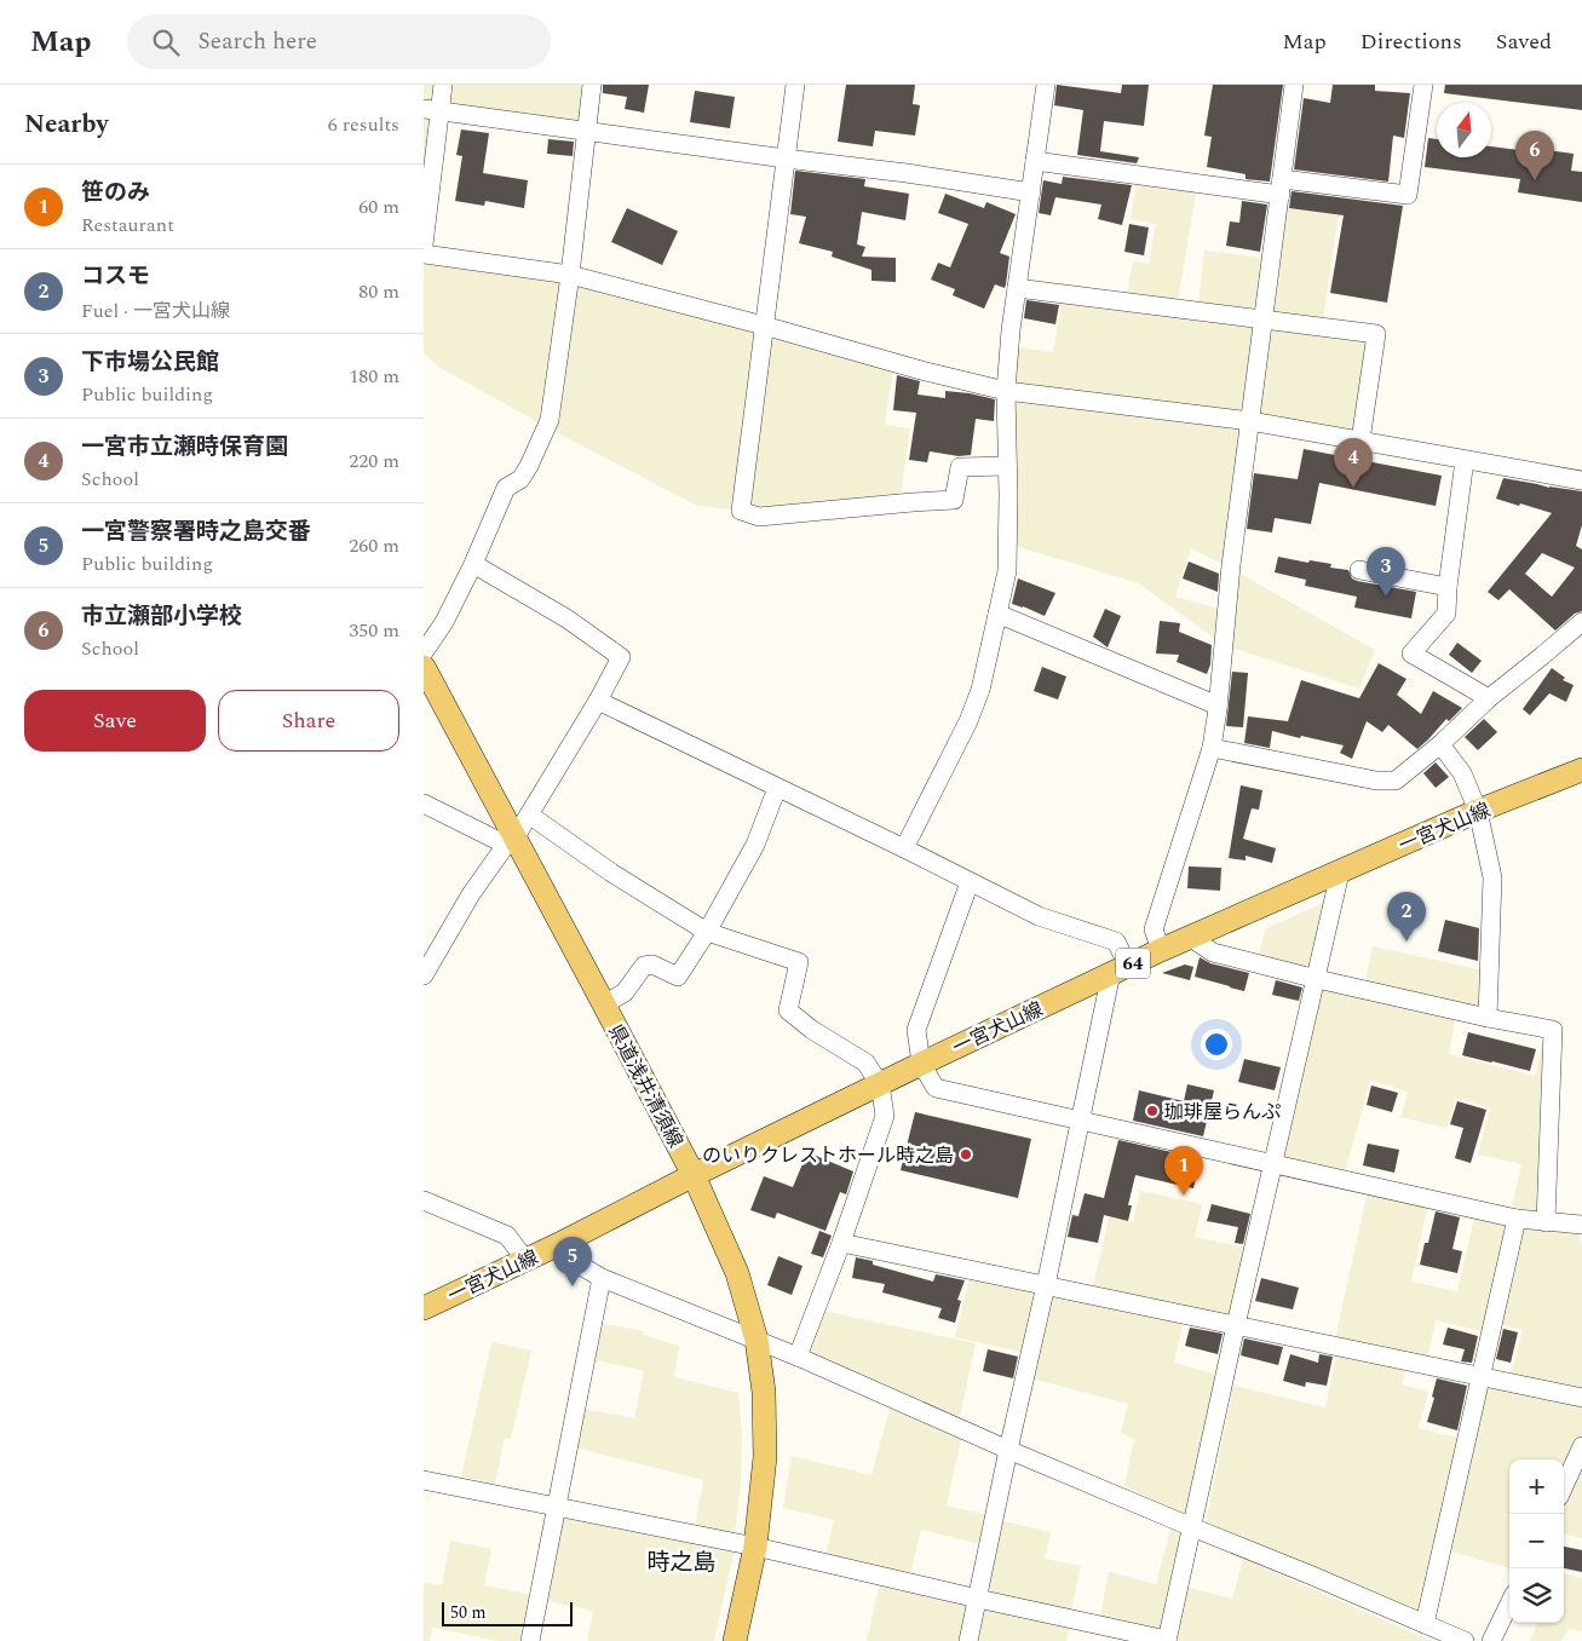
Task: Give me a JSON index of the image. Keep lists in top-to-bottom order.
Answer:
{
  "streets": {
    "main road": ["一宮犬山線", "64", "県道浅井清須線"]
  },
  "crossings": [
    ["一宮犬山線", "県道浅井清須線"]
  ],
  "districts": ["時之島"],
  "places": ["珈琲屋らんぷ", "のいりクレストホール時之島"],
  "scale_bar": "50 m",
  "north": "top",
  "page": {
    "header": "Map",
    "search": "Search here",
    "nav": ["Map", "Directions", "Saved"],
    "heading": ["Nearby", "6 results"],
    "pins": [
      "6",
      "4",
      "3",
      "2",
      "1",
      "5"
    ],
    "list": [
      {
        "mark": "1",
        "name": "笹のみ",
        "note": "Restaurant",
        "value": "60 m"
      },
      {
        "mark": "2",
        "name": "コスモ",
        "note": "Fuel · 一宮犬山線",
        "value": "80 m"
      },
      {
        "mark": "3",
        "name": "下市場公民館",
        "note": "Public building",
        "value": "180 m"
      },
      {
        "mark": "4",
        "name": "一宮市立瀬時保育園",
        "note": "School",
        "value": "220 m"
      },
      {
        "mark": "5",
        "name": "一宮警察署時之島交番",
        "note": "Public building",
        "value": "260 m"
      },
      {
        "mark": "6",
        "name": "市立瀬部小学校",
        "note": "School",
        "value": "350 m"
      }
    ],
    "buttons": ["Save", "Share"],
    "map_buttons": ["+", "−"],
    "scale": "50 m"
  }
}
